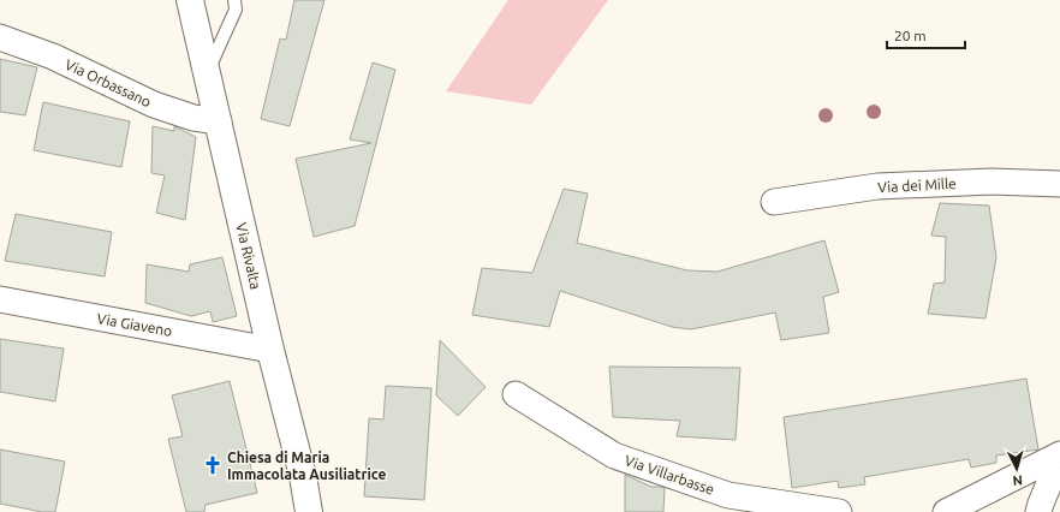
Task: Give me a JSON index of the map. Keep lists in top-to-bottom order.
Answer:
{
  "streets": {
    "street": [
      "Via Orbassano",
      "Via dei Mille",
      "Via Rivalta",
      "Via Giaveno",
      "Via Villarbasse"
    ]
  },
  "crossings": [
    ["Via Orbassano", "Via Rivalta"],
    ["Via Rivalta", "Via Giaveno"]
  ],
  "places": {
    "church": ["Chiesa di Maria Immacolata Ausiliatrice"]
  },
  "scale_bar": "20 m",
  "north": "bottom"
}
